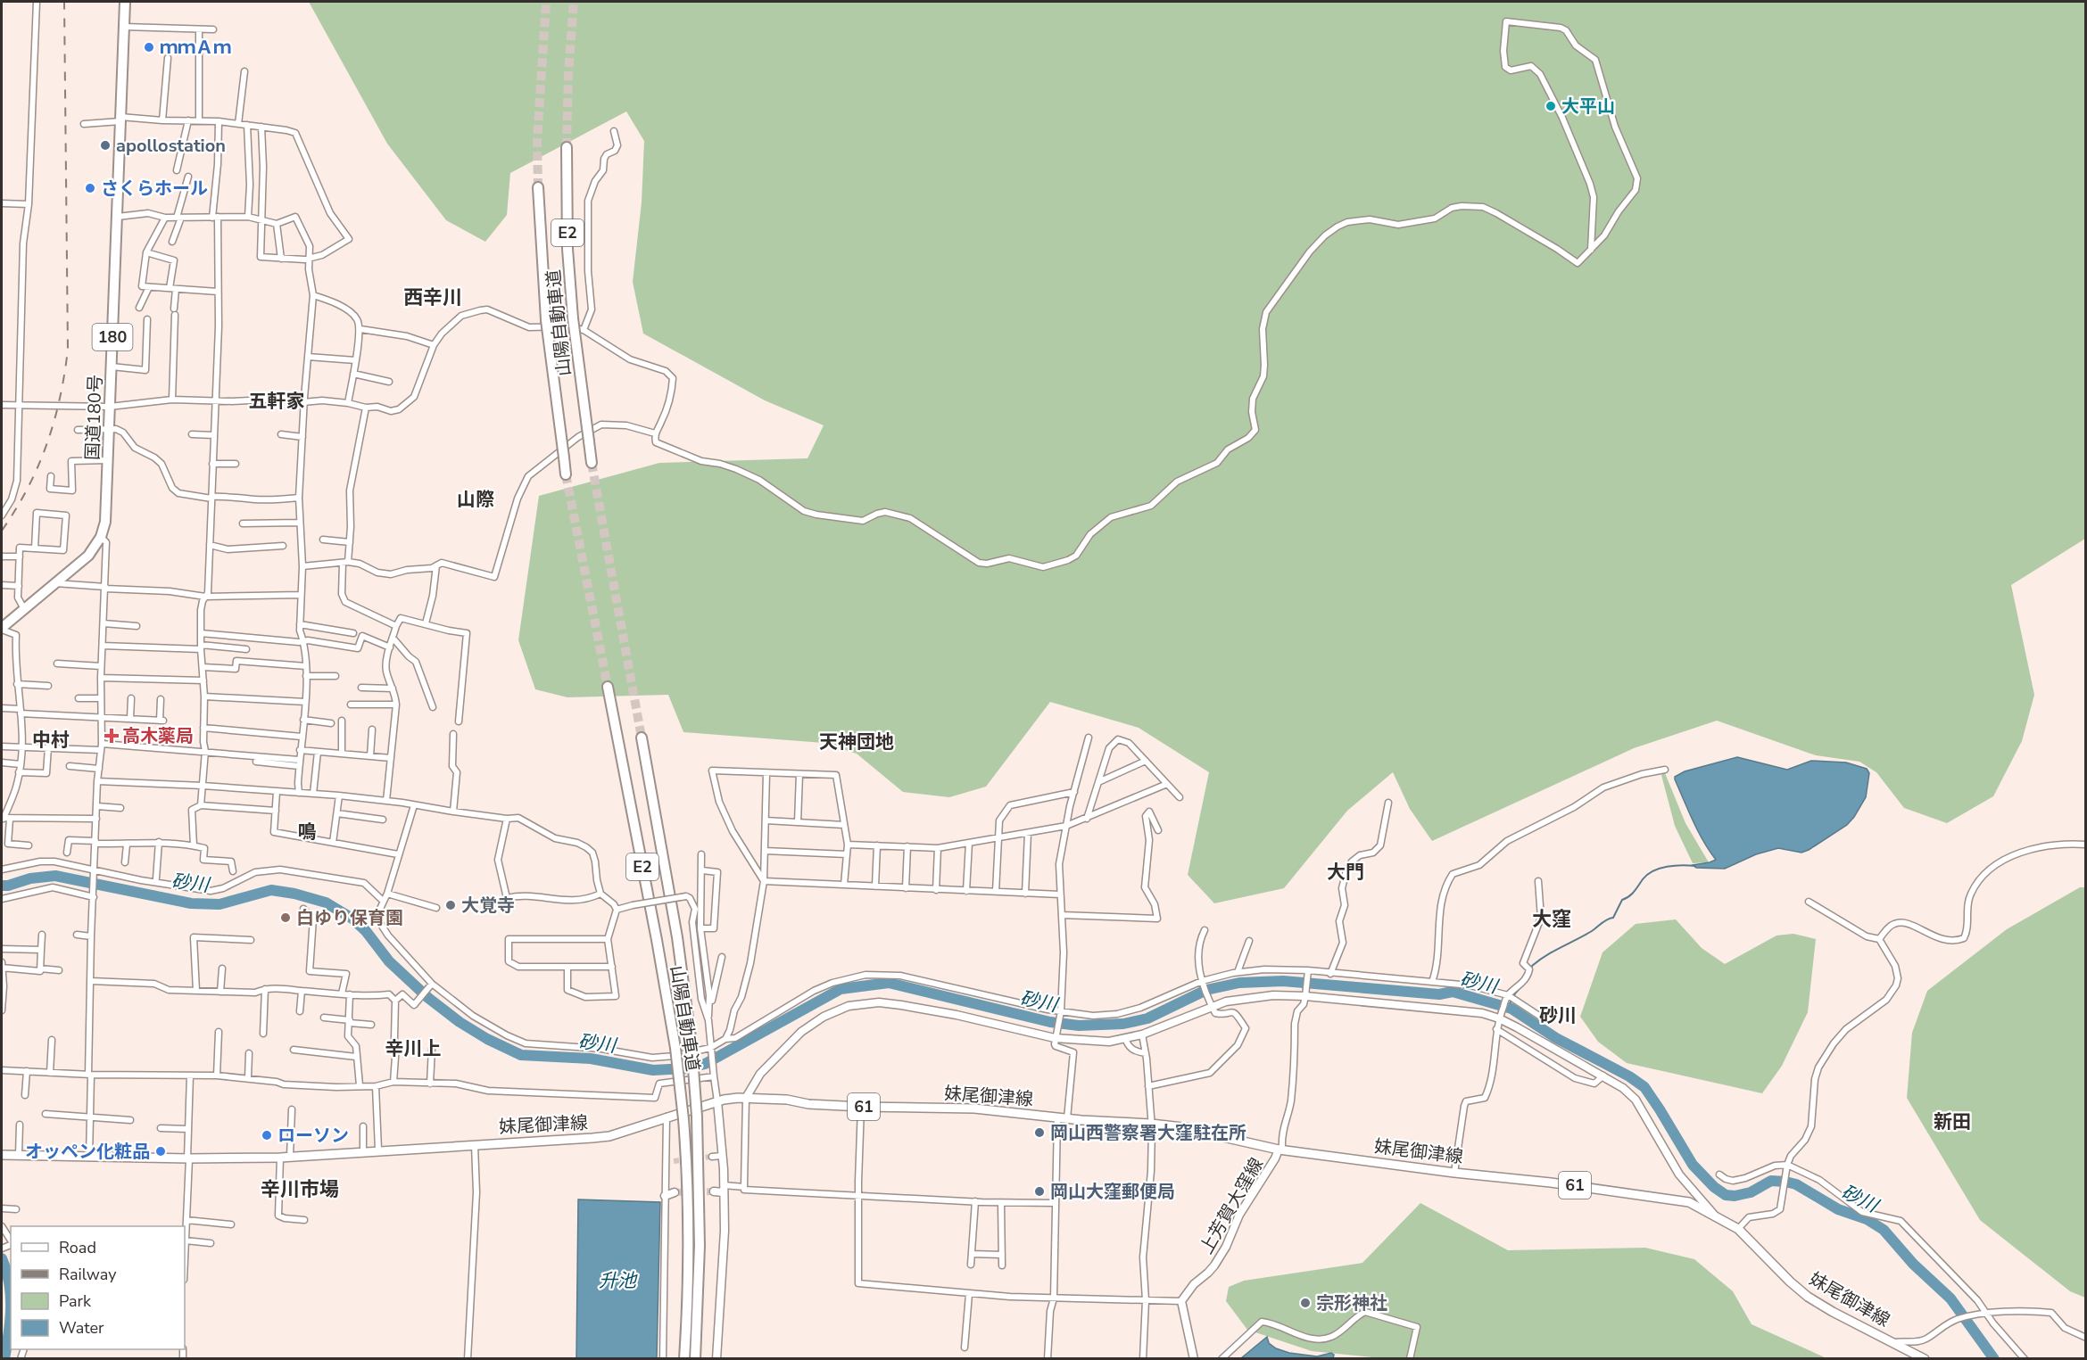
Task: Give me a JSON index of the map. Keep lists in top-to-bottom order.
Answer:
{
  "streets": {
    "highway": [
      "E2",
      "山陽自動車道",
      "180",
      "国道180号"
    ],
    "main road": ["妹尾御津線", "61"],
    "street": ["上芳賀大窪線"]
  },
  "crossings": [
    ["妹尾御津線", "上芳賀大窪線"]
  ],
  "districts": [
    "西辛川",
    "五軒家",
    "山際",
    "中村",
    "天神団地",
    "鳴",
    "大門",
    "大窪",
    "砂川",
    "辛川上",
    "新田",
    "辛川市場"
  ],
  "water": ["砂川", "升池"],
  "places": {
    "other": [
      "ｍｍＡｍ",
      "大平山",
      "apollostation",
      "さくらホール",
      "大覚寺",
      "白ゆり保育園",
      "岡山西警察署大窪駐在所",
      "ローソン",
      "オッペン化粧品",
      "岡山大窪郵便局",
      "宗形神社"
    ],
    "health": ["高木薬局"]
  },
  "legend": [
    "Road",
    "Railway",
    "Park",
    "Water"
  ]
}
